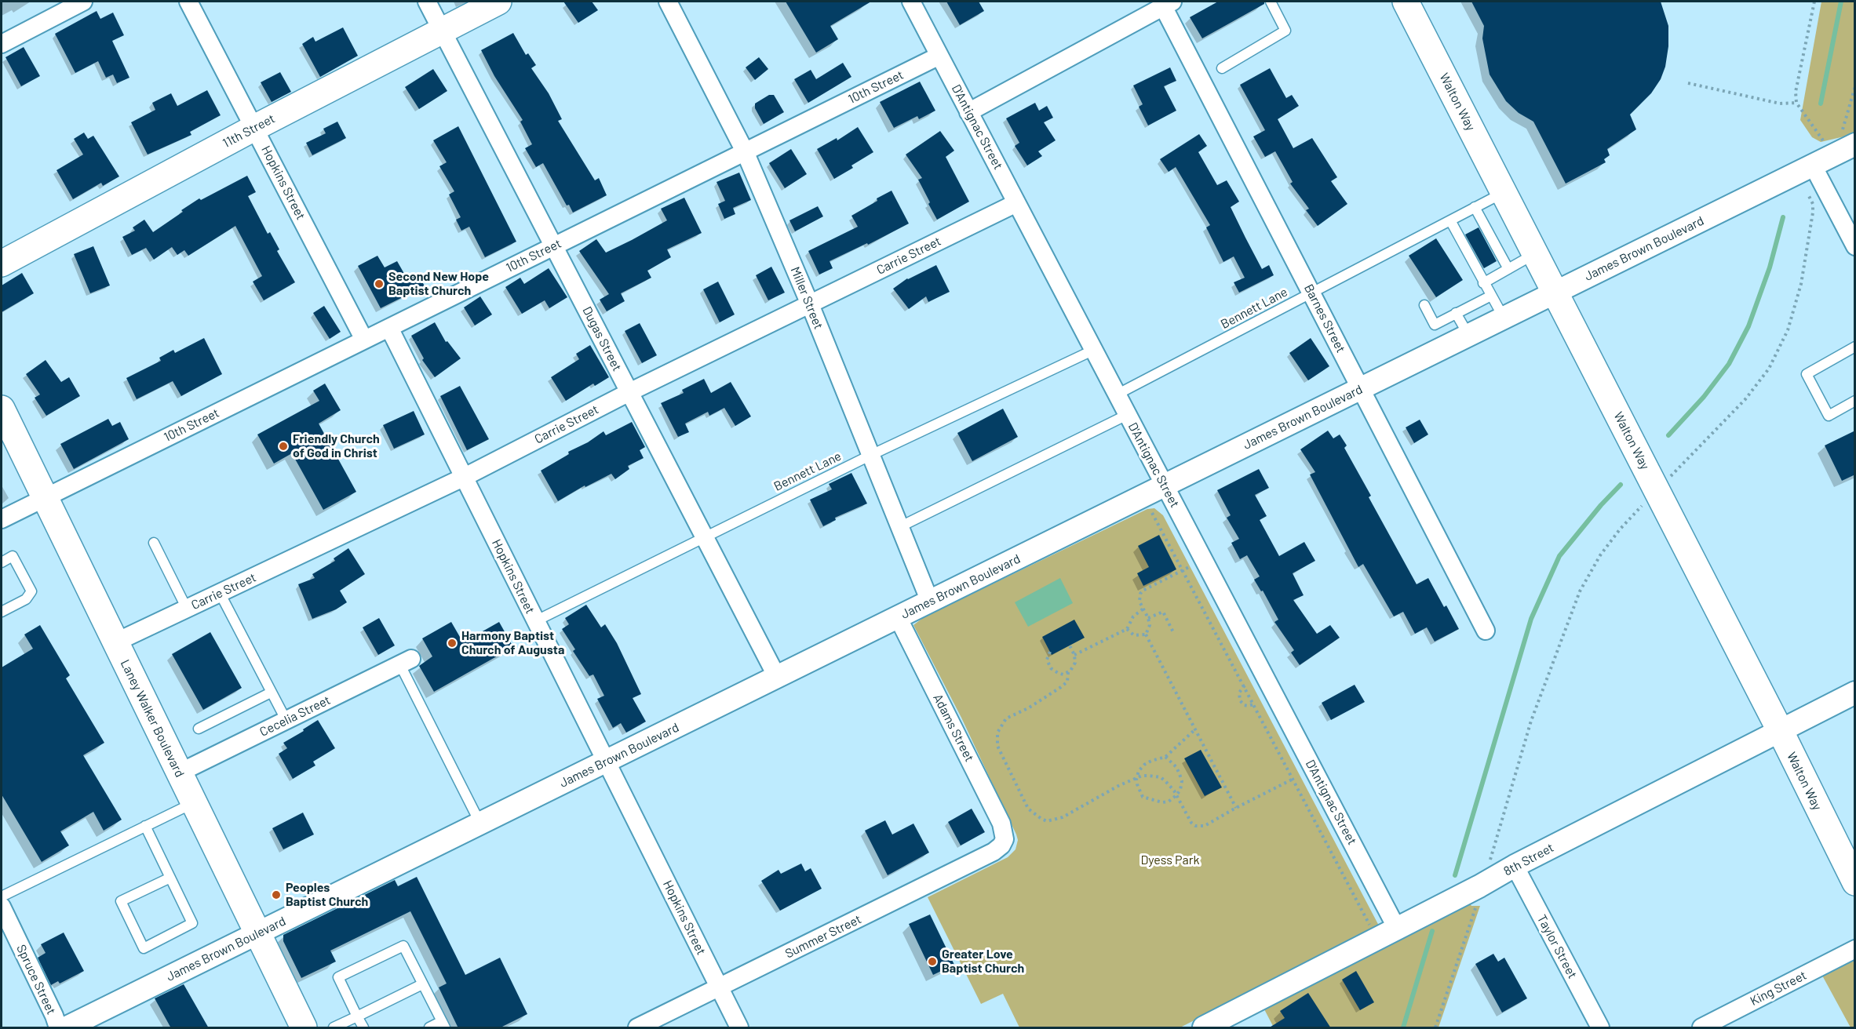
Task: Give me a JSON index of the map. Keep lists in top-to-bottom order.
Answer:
{
  "streets": {
    "main road": ["Walton Way", "11th Street", "Laney Walker Boulevard"],
    "street": [
      "10th Street",
      "D'Antignac Street",
      "Hopkins Street",
      "James Brown Boulevard",
      "Carrie Street",
      "Miller Street",
      "Barnes Street",
      "Dugas Street",
      "Cecelia Street",
      "Adams Street",
      "8th Street",
      "Summer Street",
      "Taylor Street",
      "Spruce Street",
      "King Street"
    ],
    "lane": ["Bennett Lane"]
  },
  "crossings": [
    ["10th Street", "D'Antignac Street"],
    ["10th Street", "Hopkins Street"],
    ["10th Street", "Miller Street"],
    ["10th Street", "Dugas Street"],
    ["10th Street", "Laney Walker Boulevard"],
    ["Walton Way", "James Brown Boulevard"],
    ["Walton Way", "Bennett Lane"],
    ["Walton Way", "8th Street"],
    ["D'Antignac Street", "James Brown Boulevard"],
    ["D'Antignac Street", "Carrie Street"],
    ["D'Antignac Street", "Bennett Lane"],
    ["D'Antignac Street", "8th Street"],
    ["11th Street", "Hopkins Street"],
    ["11th Street", "Dugas Street"],
    ["Hopkins Street", "James Brown Boulevard"],
    ["Hopkins Street", "Carrie Street"],
    ["Hopkins Street", "Bennett Lane"],
    ["Hopkins Street", "Summer Street"],
    ["James Brown Boulevard", "Miller Street"],
    ["James Brown Boulevard", "Barnes Street"],
    ["James Brown Boulevard", "Dugas Street"],
    ["James Brown Boulevard", "Laney Walker Boulevard"],
    ["James Brown Boulevard", "Adams Street"],
    ["Carrie Street", "Miller Street"],
    ["Carrie Street", "Dugas Street"],
    ["Carrie Street", "Laney Walker Boulevard"],
    ["Miller Street", "Bennett Lane"],
    ["Bennett Lane", "Barnes Street"],
    ["Bennett Lane", "Dugas Street"],
    ["Cecelia Street", "Laney Walker Boulevard"],
    ["Adams Street", "Summer Street"],
    ["8th Street", "Taylor Street"]
  ],
  "parks": ["Dyess Park"],
  "places": [
    "Second New Hope Baptist Church",
    "Friendly Church of God in Christ",
    "Harmony Baptist Church of Augusta",
    "Peoples Baptist Church",
    "Greater Love Baptist Church"
  ]
}
